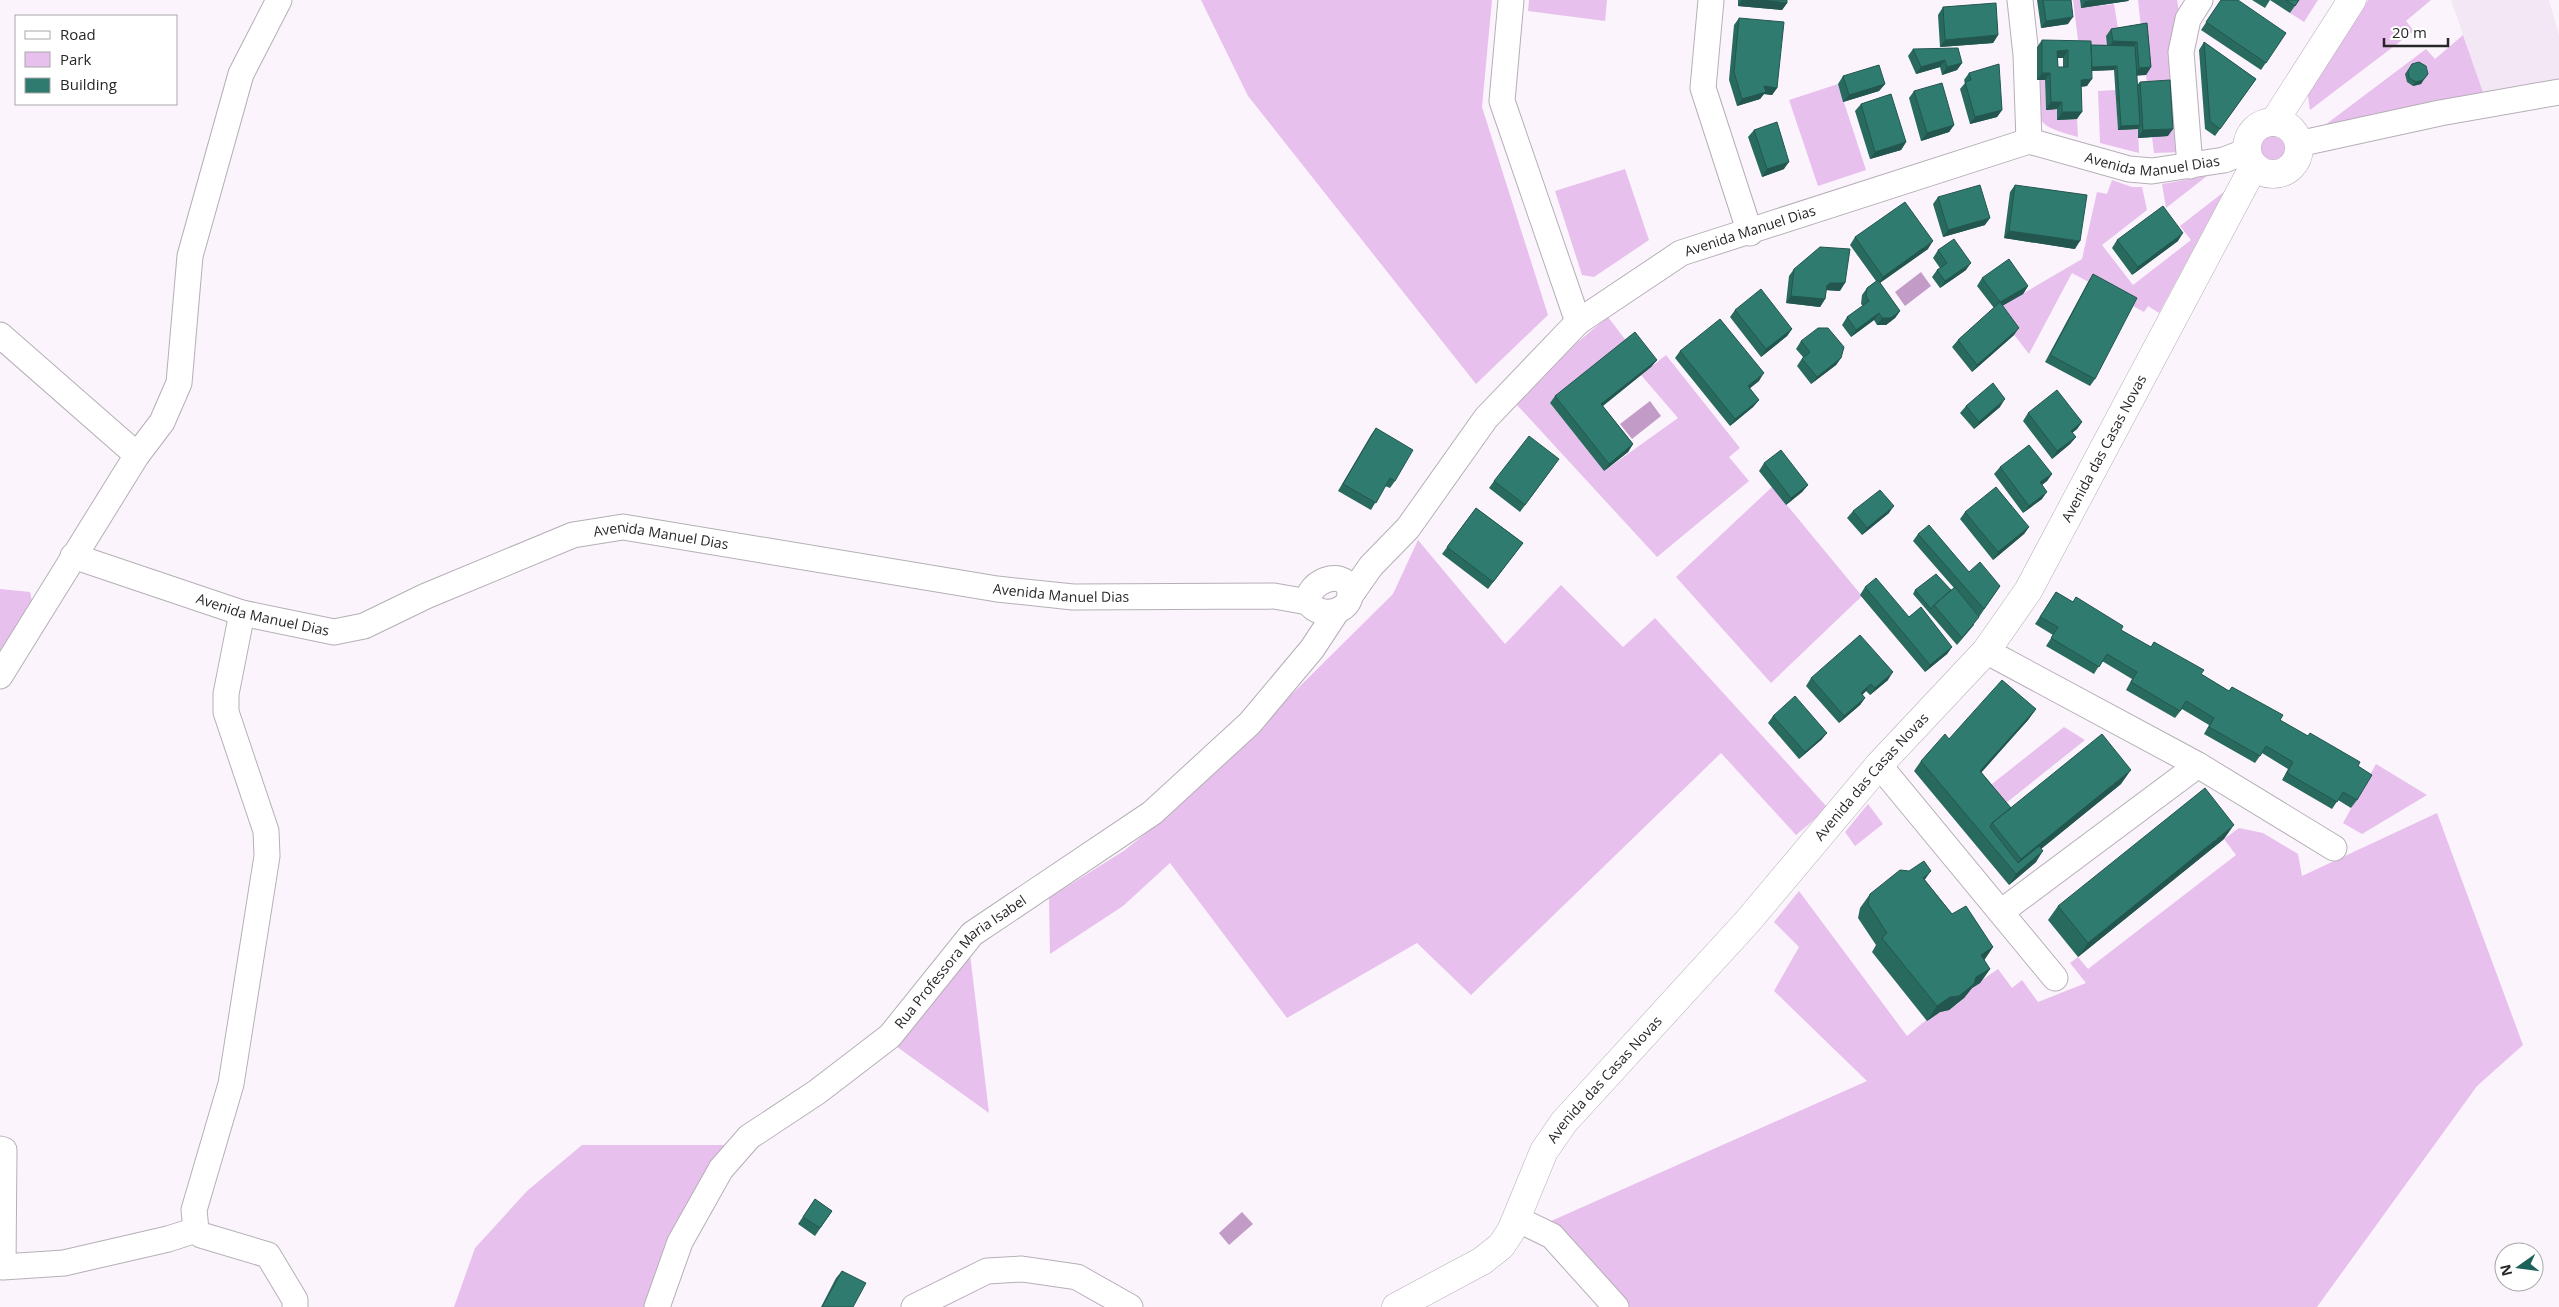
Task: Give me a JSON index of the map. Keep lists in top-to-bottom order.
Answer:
{
  "streets": {
    "street": ["Avenida Manuel Dias", "Avenida das Casas Novas", "Rua Professora Maria Isabel"]
  },
  "crossings": [
    ["Avenida Manuel Dias", "Avenida das Casas Novas"],
    ["Avenida Manuel Dias", "Rua Professora Maria Isabel"]
  ],
  "legend": ["Road", "Park", "Building"],
  "scale_bar": "20 m",
  "north": "left"
}
